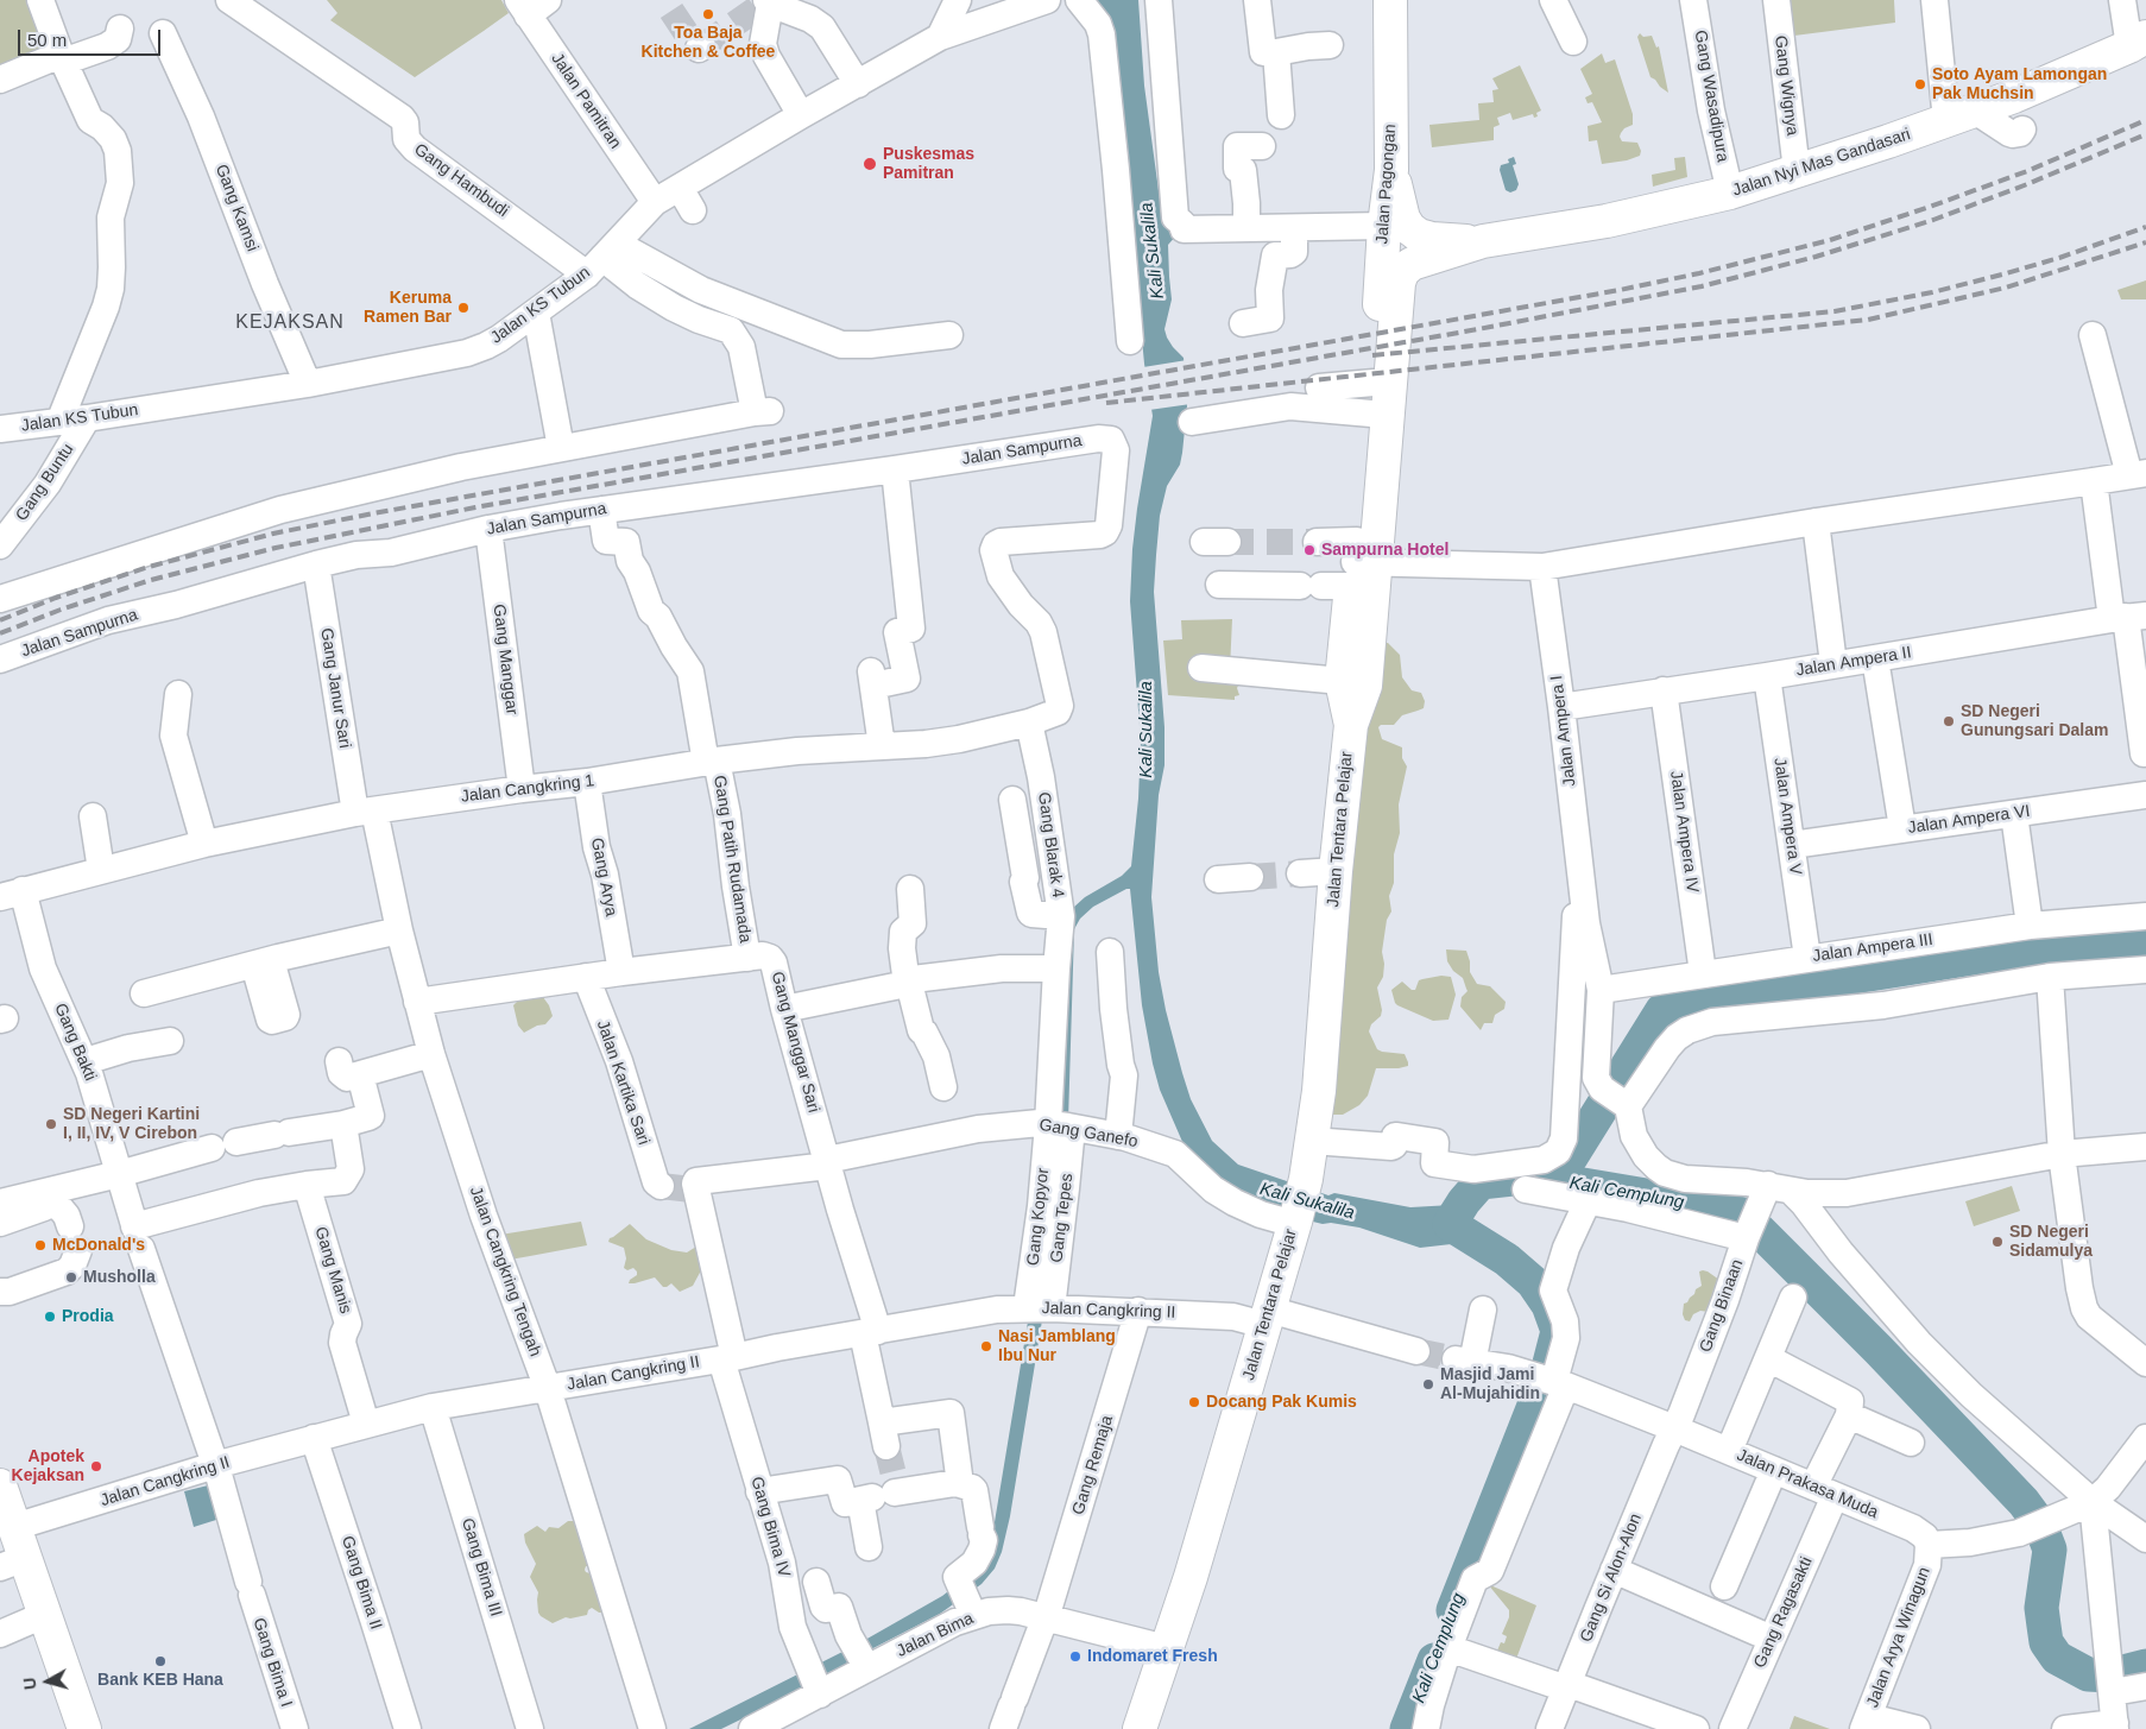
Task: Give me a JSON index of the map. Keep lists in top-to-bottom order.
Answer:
{
  "streets": {
    "main road": ["Jalan Nyi Mas Gandasari", "Jalan Pagongan", "Jalan Tentara Pelajar"],
    "street": [
      "Gang Wignya",
      "Gang Wasadipura",
      "Jalan Pamitran",
      "Gang Hambudi",
      "Gang Kamsi",
      "Jalan KS Tubun",
      "Jalan Sampurna",
      "Gang Buntu",
      "Gang Manggar",
      "Jalan Ampera II",
      "Gang Janur Sari",
      "Jalan Ampera I",
      "Jalan Cangkring 1",
      "Jalan Ampera V",
      "Jalan Ampera VI",
      "Jalan Ampera IV",
      "Gang Blarak 4",
      "Gang Patih Rudamada",
      "Gang Arya",
      "Jalan Ampera III",
      "Gang Bakti",
      "Gang Manggar Sari",
      "Jalan Kartika Sari",
      "Gang Ganefo",
      "Gang Kopyor",
      "Gang Tepes",
      "Gang Manis",
      "Jalan Cangkring Tengah",
      "Gang Binaan",
      "Jalan Cangkring II",
      "Gang Remaja",
      "Jalan Prakasa Muda",
      "Gang Bima IV",
      "Gang Bima III",
      "Gang Si Alon-Alon",
      "Gang Bima II",
      "Gang Ragasakti",
      "Jalan Bima",
      "Jalan Arya Winagun",
      "Gang Bima I"
    ]
  },
  "crossings": [
    ["Gang Wignya", "Jalan Nyi Mas Gandasari"],
    ["Gang Wasadipura", "Jalan Nyi Mas Gandasari"],
    ["Jalan Pamitran", "Jalan KS Tubun"],
    ["Jalan Nyi Mas Gandasari", "Jalan Pagongan"],
    ["Jalan Nyi Mas Gandasari", "Jalan Tentara Pelajar"],
    ["Gang Hambudi", "Jalan KS Tubun"],
    ["Jalan Pagongan", "Jalan Tentara Pelajar"],
    ["Gang Kamsi", "Jalan KS Tubun"],
    ["Jalan KS Tubun", "Gang Buntu"],
    ["Jalan Sampurna", "Gang Manggar"],
    ["Jalan Sampurna", "Gang Janur Sari"],
    ["Jalan Sampurna", "Jalan Cangkring 1"],
    ["Jalan Sampurna", "Gang Patih Rudamada"],
    ["Gang Manggar", "Jalan Cangkring 1"],
    ["Jalan Ampera II", "Jalan Ampera I"],
    ["Jalan Ampera II", "Jalan Ampera V"],
    ["Jalan Ampera II", "Jalan Ampera IV"],
    ["Gang Janur Sari", "Jalan Cangkring 1"],
    ["Gang Janur Sari", "Jalan Cangkring Tengah"],
    ["Jalan Ampera I", "Jalan Tentara Pelajar"],
    ["Jalan Ampera I", "Jalan Ampera III"],
    ["Jalan Ampera I", "Gang Binaan"],
    ["Jalan Cangkring 1", "Gang Blarak 4"],
    ["Jalan Cangkring 1", "Gang Patih Rudamada"],
    ["Jalan Cangkring 1", "Gang Arya"],
    ["Jalan Cangkring 1", "Gang Bakti"],
    ["Jalan Cangkring 1", "Jalan Cangkring Tengah"],
    ["Jalan Ampera V", "Jalan Ampera VI"],
    ["Jalan Ampera V", "Jalan Ampera III"],
    ["Jalan Tentara Pelajar", "Gang Ganefo"],
    ["Jalan Tentara Pelajar", "Jalan Cangkring II"],
    ["Jalan Tentara Pelajar", "Jalan Bima"],
    ["Jalan Ampera IV", "Jalan Ampera III"],
    ["Gang Blarak 4", "Gang Ganefo"],
    ["Gang Blarak 4", "Gang Kopyor"],
    ["Gang Patih Rudamada", "Gang Manggar Sari"],
    ["Gang Arya", "Gang Manggar Sari"],
    ["Gang Bakti", "Jalan Cangkring II"],
    ["Gang Bakti", "Gang Bima I"],
    ["Gang Manggar Sari", "Jalan Kartika Sari"],
    ["Gang Manggar Sari", "Gang Ganefo"],
    ["Gang Manggar Sari", "Jalan Cangkring Tengah"],
    ["Gang Manggar Sari", "Jalan Cangkring II"],
    ["Gang Ganefo", "Gang Kopyor"],
    ["Gang Ganefo", "Jalan Cangkring II"],
    ["Gang Ganefo", "Gang Bima IV"],
    ["Gang Kopyor", "Gang Tepes"],
    ["Gang Tepes", "Jalan Cangkring II"],
    ["Gang Manis", "Jalan Cangkring II"],
    ["Jalan Cangkring Tengah", "Jalan Cangkring II"],
    ["Gang Binaan", "Jalan Prakasa Muda"],
    ["Gang Binaan", "Gang Si Alon-Alon"],
    ["Jalan Cangkring II", "Gang Remaja"],
    ["Jalan Cangkring II", "Gang Bima IV"],
    ["Jalan Cangkring II", "Gang Bima III"],
    ["Jalan Cangkring II", "Gang Bima II"],
    ["Jalan Cangkring II", "Gang Bima I"],
    ["Gang Remaja", "Jalan Bima"],
    ["Jalan Prakasa Muda", "Gang Si Alon-Alon"],
    ["Jalan Prakasa Muda", "Gang Ragasakti"],
    ["Jalan Prakasa Muda", "Jalan Arya Winagun"],
    ["Gang Bima IV", "Jalan Bima"]
  ],
  "districts": ["KEJAKSAN"],
  "water": ["Kali Sukalila", "Kali Cemplung"],
  "places": [
    "Toa Baja Kitchen & Coffee",
    "Soto Ayam Lamongan Pak Muchsin",
    "Puskesmas Pamitran",
    "Keruma Ramen Bar",
    "Sampurna Hotel",
    "SD Negeri Gunungsari Dalam",
    "SD Negeri Kartini I, II, IV, V Cirebon",
    "SD Negeri Sidamulya",
    "McDonald's",
    "Musholla",
    "Prodia",
    "Nasi Jamblang Ibu Nur",
    "Masjid Jami Al-Mujahidin",
    "Docang Pak Kumis",
    "Apotek Kejaksan",
    "Indomaret Fresh",
    "Bank KEB Hana"
  ],
  "scale_bar": "50 m",
  "north": "left"
}
